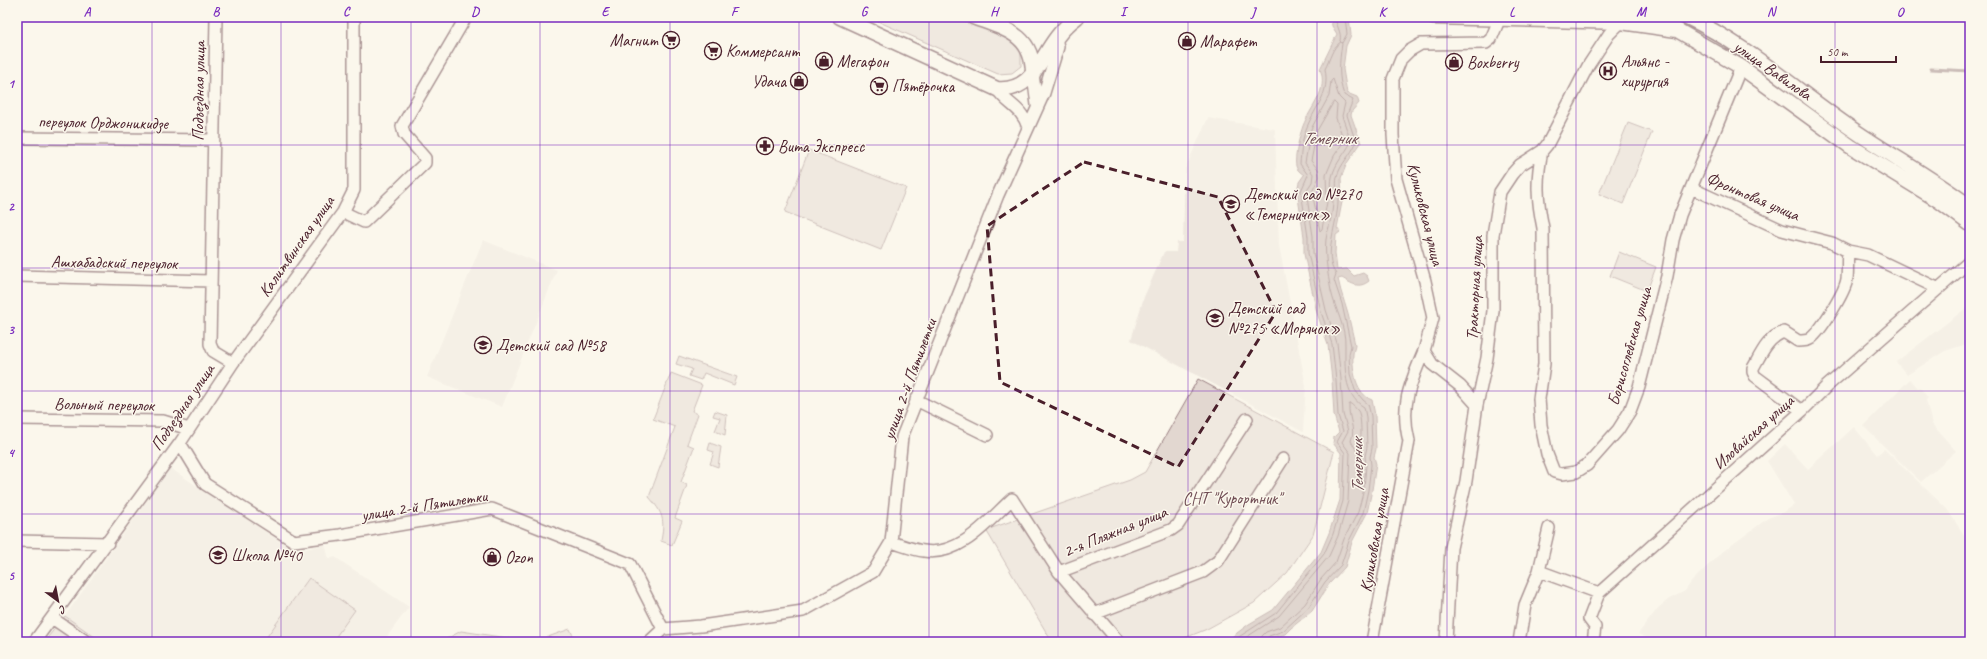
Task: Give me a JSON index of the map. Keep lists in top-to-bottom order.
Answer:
{
  "streets": {
    "main road": ["улица Вавилова"],
    "street": [
      "Подъездная улица",
      "переулок Орджоникидзе",
      "Фронтовая улица",
      "Куликовская улица",
      "Калитвинская улица",
      "Ашхабадский переулок",
      "Тракторная улица",
      "Борисоглебская улица",
      "улица 2-й Пятилетки",
      "Вольный переулок",
      "Иловайская улица",
      "2-я Пляжная улица"
    ]
  },
  "crossings": [
    ["улица Вавилова", "Куликовская улица"],
    ["улица Вавилова", "Тракторная улица"],
    ["улица Вавилова", "Борисоглебская улица"],
    ["Подъездная улица", "переулок Орджоникидзе"],
    ["Подъездная улица", "Калитвинская улица"],
    ["Подъездная улица", "Ашхабадский переулок"],
    ["Подъездная улица", "улица 2-й Пятилетки"],
    ["Подъездная улица", "Вольный переулок"],
    ["Фронтовая улица", "Борисоглебская улица"],
    ["Фронтовая улица", "Иловайская улица"],
    ["Тракторная улица", "Борисоглебская улица"]
  ],
  "water": ["Темерник"],
  "parks": ["СНТ \"Курортник\""],
  "places": {
    "supermarket": ["Магнит", "Коммерсант", "Пятёрочка"],
    "shop": [
      "Марафет",
      "Мегафон",
      "Boxberry",
      "Удача",
      "Ozon"
    ],
    "hospital": ["Альянс - хирургия"],
    "pharmacy": ["Вита Экспресс"],
    "school or university": [
      "Детский сад №270 «Темерничок»",
      "Детский сад №275 «Морячок»",
      "Детский сад №58",
      "Школа №40"
    ]
  },
  "scale_bar": "50 m",
  "north": "bottom right",
  "grid": {
    "columns": [
      "A",
      "B",
      "C",
      "D",
      "E",
      "F",
      "G",
      "H",
      "I",
      "J",
      "K",
      "L",
      "M",
      "N",
      "O"
    ],
    "rows": [
      "1",
      "2",
      "3",
      "4",
      "5"
    ]
  }
}
